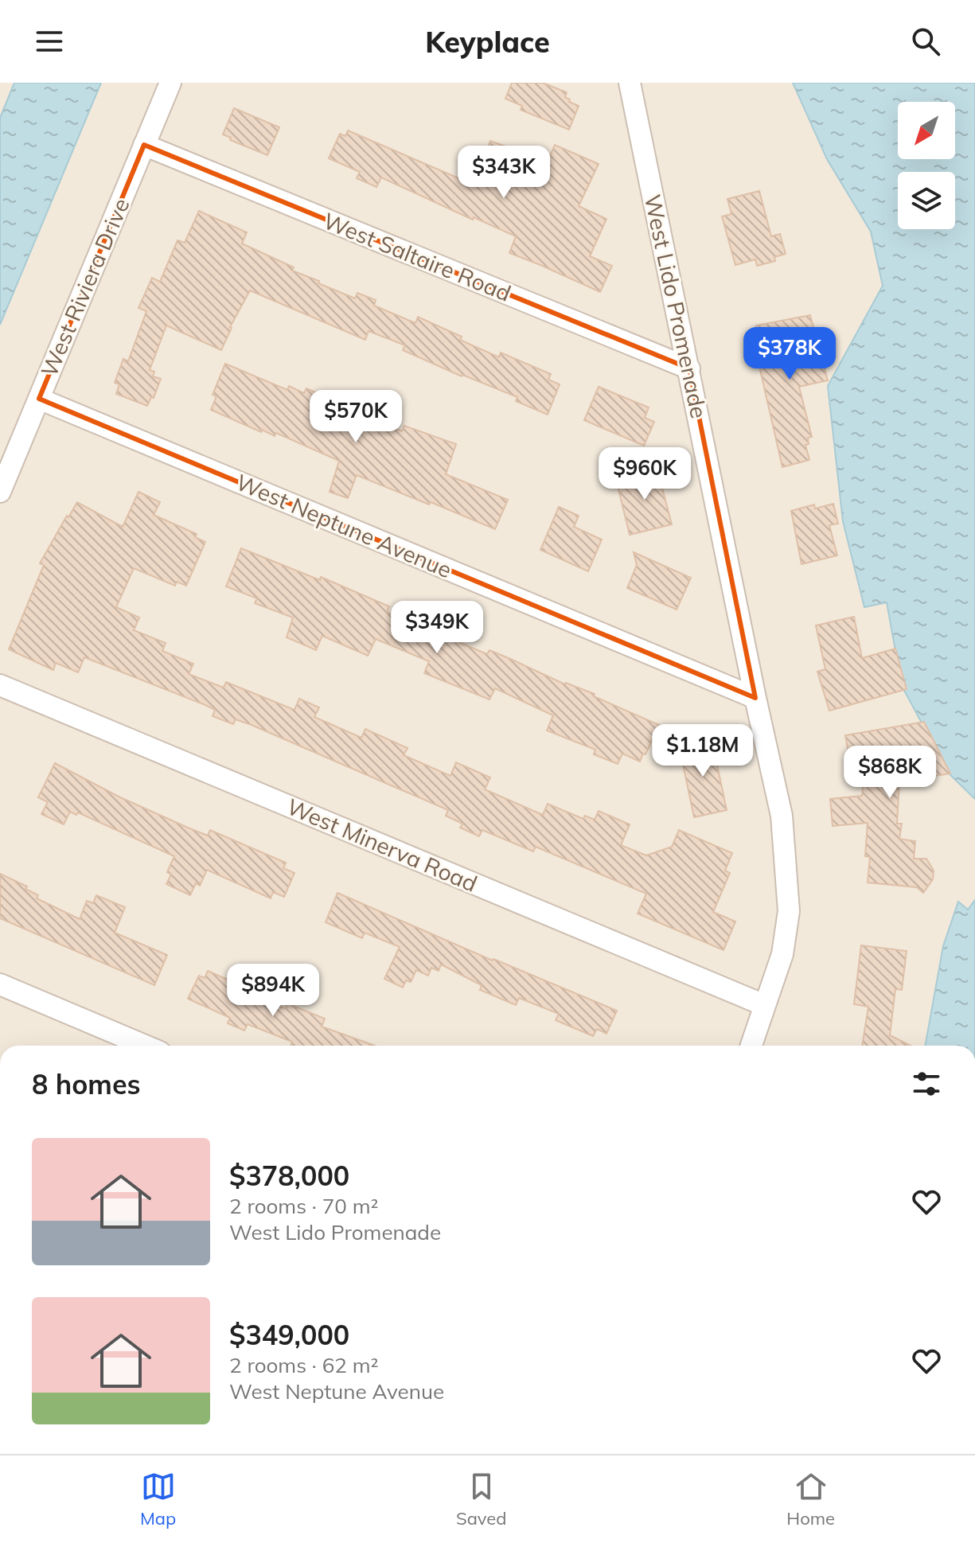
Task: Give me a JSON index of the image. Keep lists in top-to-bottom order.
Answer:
{
  "streets": {
    "street": [
      "West Saltaire Road",
      "West Riviera Drive",
      "West Lido Promenade",
      "West Neptune Avenue",
      "West Minerva Road"
    ]
  },
  "crossings": [
    ["West Saltaire Road", "West Riviera Drive"],
    ["West Saltaire Road", "West Lido Promenade"],
    ["West Riviera Drive", "West Neptune Avenue"],
    ["West Lido Promenade", "West Neptune Avenue"],
    ["West Lido Promenade", "West Minerva Road"]
  ],
  "north": "bottom left",
  "page": {
    "header": "Keyplace",
    "price": [
      "$343K",
      "$378K",
      "$570K",
      "$960K",
      "$349K",
      "$1.18M",
      "$868K",
      "$894K"
    ],
    "heading": "8 homes",
    "list": [
      {
        "name": "$378,000",
        "note": "2 rooms · 70 m² · West Lido Promenade"
      },
      {
        "name": "$349,000",
        "note": "2 rooms · 62 m² · West Neptune Avenue"
      }
    ],
    "tabs": ["Map", "Saved", "Home"]
  }
}
